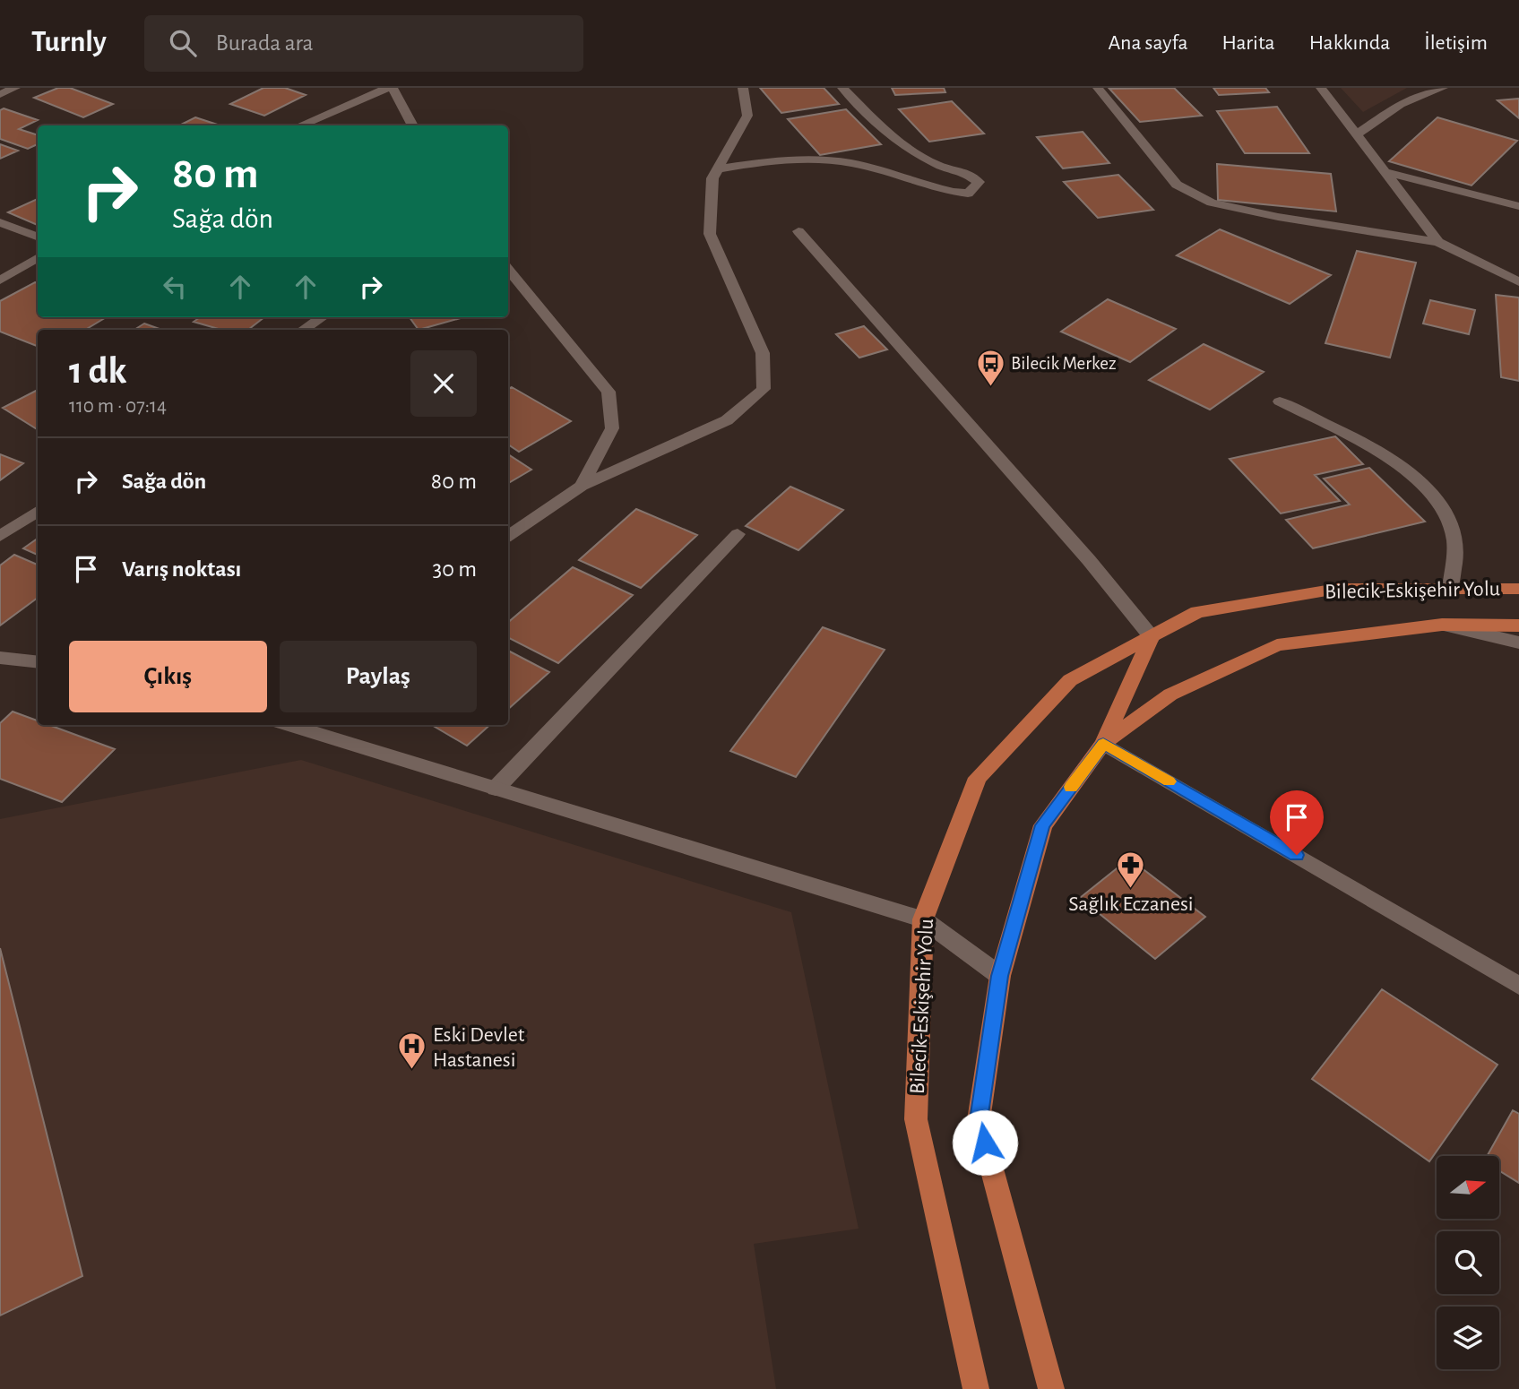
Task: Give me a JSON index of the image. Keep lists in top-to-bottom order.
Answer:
{
  "streets": {
    "main road": ["Bilecik-Eskişehir Yolu"]
  },
  "places": {
    "bus stop": ["Bilecik Merkez"],
    "pharmacy": ["Sağlık Eczanesi"],
    "hospital": ["Eski Devlet Hastanesi"]
  },
  "north": "right",
  "page": {
    "header": "Turnly",
    "search": "Burada ara",
    "nav": [
      "Ana sayfa",
      "Harita",
      "Hakkında",
      "İletişim"
    ],
    "turn": ["80 m", "Sağa dön"],
    "heading": ["1 dk", "110 m · 07:14"],
    "list": [
      {
        "name": "Sağa dön",
        "value": "80 m"
      },
      {
        "name": "Varış noktası",
        "value": "30 m"
      }
    ],
    "buttons": ["Çıkış", "Paylaş"]
  }
}
